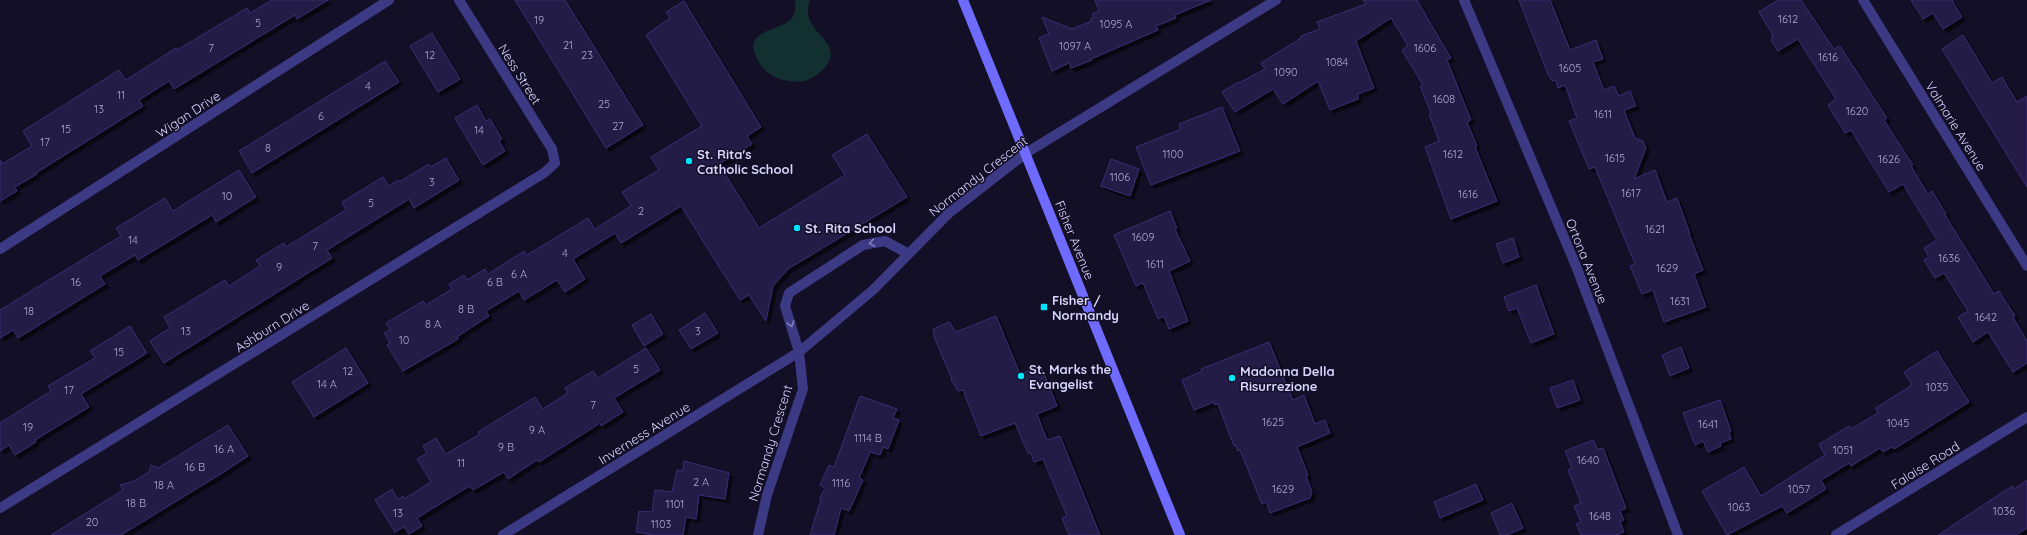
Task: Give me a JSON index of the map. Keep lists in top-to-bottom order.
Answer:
{
  "streets": {
    "main road": ["Fisher Avenue"],
    "street": [
      "Ness Street",
      "Wigan Drive",
      "Valmarie Avenue",
      "Normandy Crescent",
      "Ortona Avenue",
      "Ashburn Drive",
      "Inverness Avenue",
      "Falaise Road"
    ]
  },
  "crossings": [
    ["Ness Street", "Ashburn Drive"],
    ["Normandy Crescent", "Fisher Avenue"],
    ["Normandy Crescent", "Inverness Avenue"]
  ],
  "places": {
    "other": [
      "St. Rita's Catholic School",
      "St. Rita School",
      "St. Marks the Evangelist",
      "Madonna Della Risurrezione"
    ],
    "transit": ["Fisher / Normandy"]
  },
  "house_numbers": [
    "1612",
    "19",
    "5",
    "1095 A",
    "21",
    "1097 A",
    "7",
    "1606",
    "12",
    "23",
    "1616",
    "1084",
    "1605",
    "1090",
    "4",
    "11",
    "1608",
    "25",
    "13",
    "1620",
    "1611",
    "6",
    "27",
    "15",
    "14",
    "17",
    "8",
    "1100",
    "1612",
    "1615",
    "1626",
    "1106",
    "3",
    "1617",
    "1616",
    "10",
    "5",
    "2",
    "1621",
    "1609",
    "14",
    "7",
    "4",
    "1636",
    "1611",
    "9",
    "1629",
    "6 A",
    "16",
    "6 B",
    "1631",
    "8 B",
    "18",
    "1642",
    "8 A",
    "13",
    "3",
    "10",
    "15",
    "5",
    "12",
    "14 A",
    "1035",
    "17",
    "7",
    "1625",
    "1045",
    "1641",
    "19",
    "9 A",
    "1114 B",
    "9 B",
    "16 A",
    "1051",
    "1640",
    "11",
    "16 B",
    "2 A",
    "1116",
    "18 A",
    "1629",
    "1057",
    "18 B",
    "1101",
    "1063",
    "1036",
    "13",
    "1648",
    "20",
    "1103"
  ]
}
